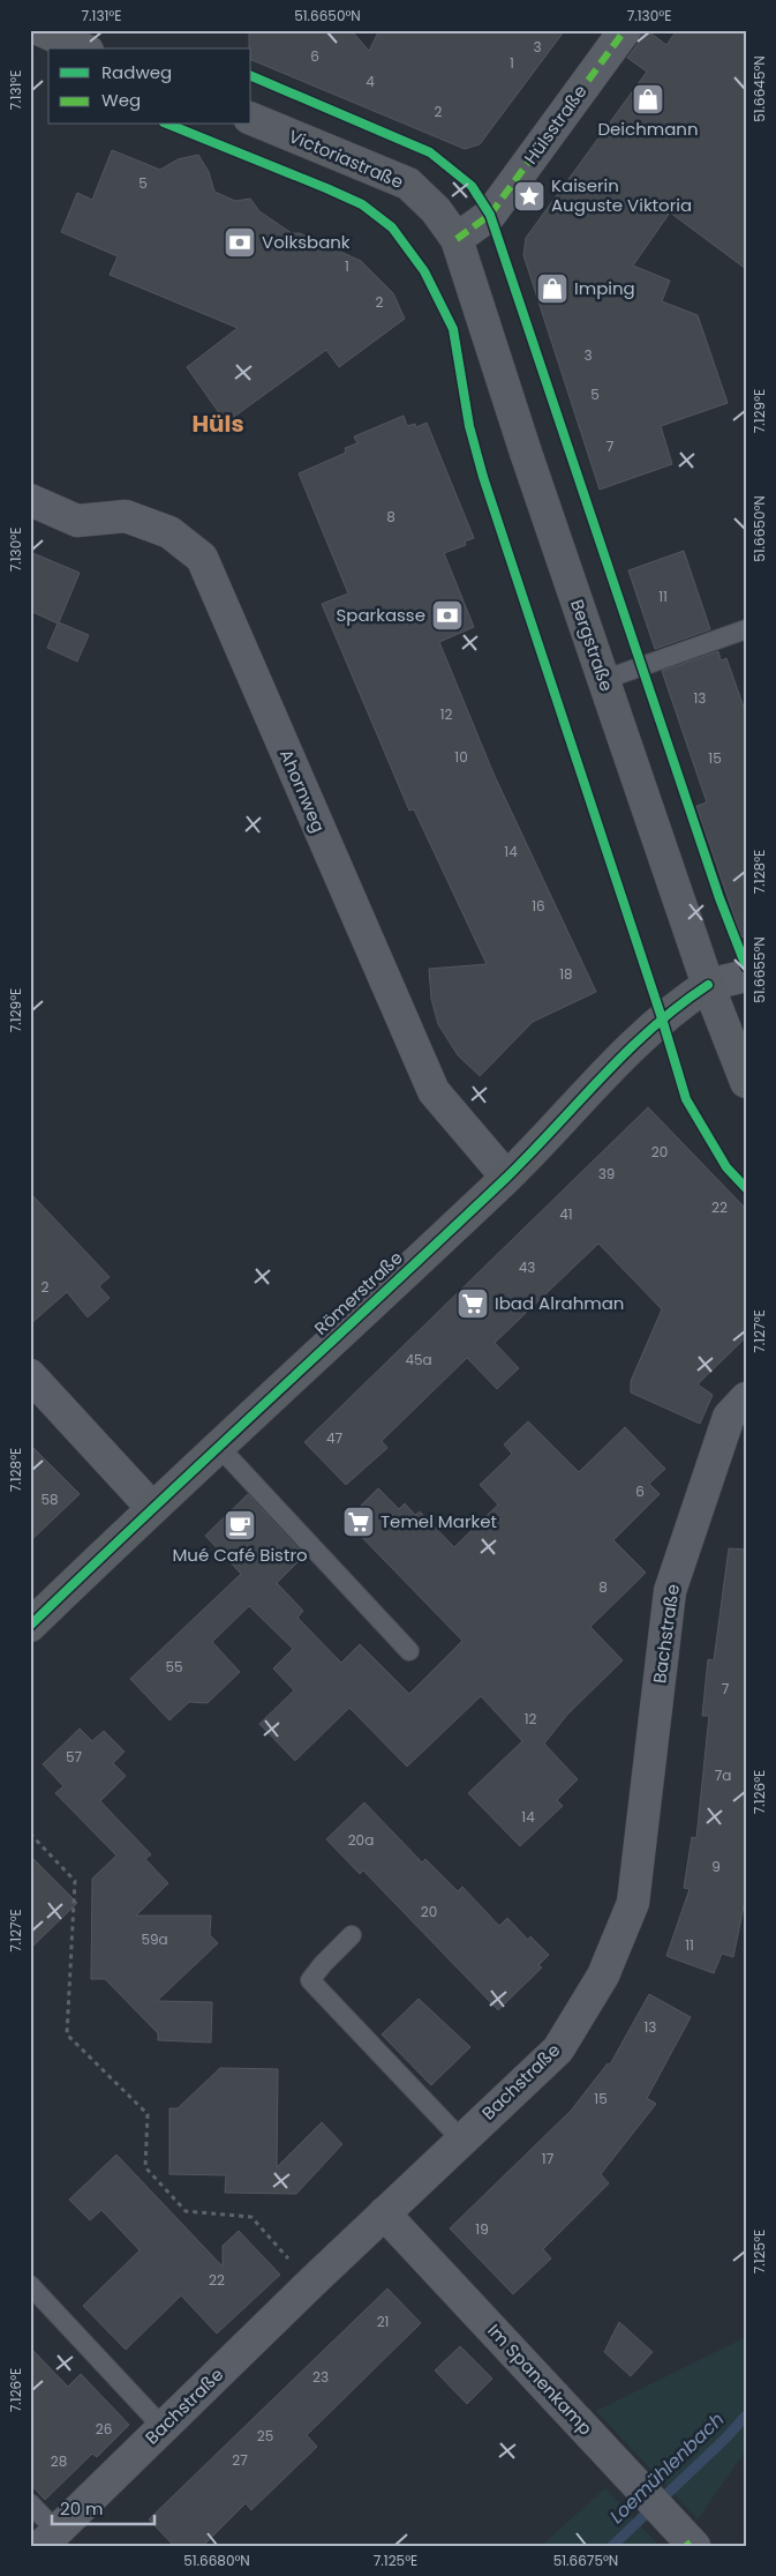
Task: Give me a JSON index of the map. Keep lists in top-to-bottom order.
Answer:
{
  "streets": {
    "main road": ["Victoriastraße", "Bergstraße", "Römerstraße"],
    "street": [
      "Hülsstraße",
      "Ahornweg",
      "Bachstraße",
      "Im Spanenkamp"
    ]
  },
  "crossings": [
    ["Hülsstraße", "Bergstraße"],
    ["Victoriastraße", "Bergstraße"],
    ["Bergstraße", "Römerstraße"],
    ["Ahornweg", "Römerstraße"],
    ["Bachstraße", "Im Spanenkamp"]
  ],
  "districts": ["Hüls"],
  "water": ["Loemühlenbach"],
  "places": {
    "shop": ["Deichmann", "Imping"],
    "place": ["Kaiserin Auguste Viktoria"],
    "bank": ["Volksbank", "Sparkasse"],
    "supermarket": ["Ibad Alrahman", "Temel Market"],
    "cafe": ["Mué Café Bistro"]
  },
  "house_numbers": [
    "3",
    "6",
    "1",
    "4",
    "2",
    "5",
    "1",
    "2",
    "3",
    "5",
    "7",
    "8",
    "11",
    "13",
    "12",
    "10",
    "15",
    "14",
    "16",
    "18",
    "20",
    "39",
    "22",
    "41",
    "43",
    "2",
    "45a",
    "47",
    "6",
    "58",
    "8",
    "55",
    "7",
    "12",
    "57",
    "7a",
    "14",
    "20a",
    "9",
    "20",
    "59a",
    "11",
    "13",
    "15",
    "17",
    "19",
    "22",
    "21",
    "23",
    "26",
    "25",
    "27",
    "28"
  ],
  "legend": ["Radweg", "Weg"],
  "scale_bar": "20 m",
  "coordinates": [
    "7.131°E",
    "51.6650°N",
    "7.130°E",
    "51.6645°N",
    "7.129°E",
    "7.128°E",
    "51.6655°N",
    "7.127°E",
    "7.126°E",
    "7.125°E",
    "51.6680°N",
    "51.6675°N"
  ]
}
